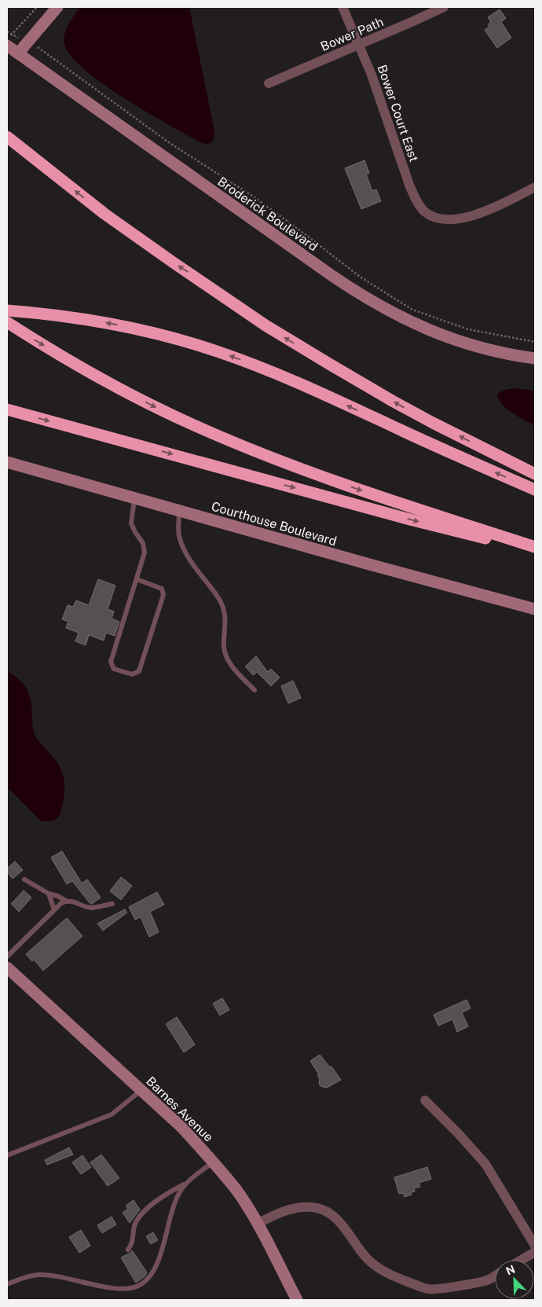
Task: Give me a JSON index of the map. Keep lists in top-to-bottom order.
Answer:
{
  "streets": {
    "street": [
      "Bower Path",
      "Bower Court East",
      "Broderick Boulevard",
      "Courthouse Boulevard",
      "Barnes Avenue"
    ]
  },
  "crossings": [
    ["Bower Path", "Bower Court East"]
  ],
  "north": "top left"
}
